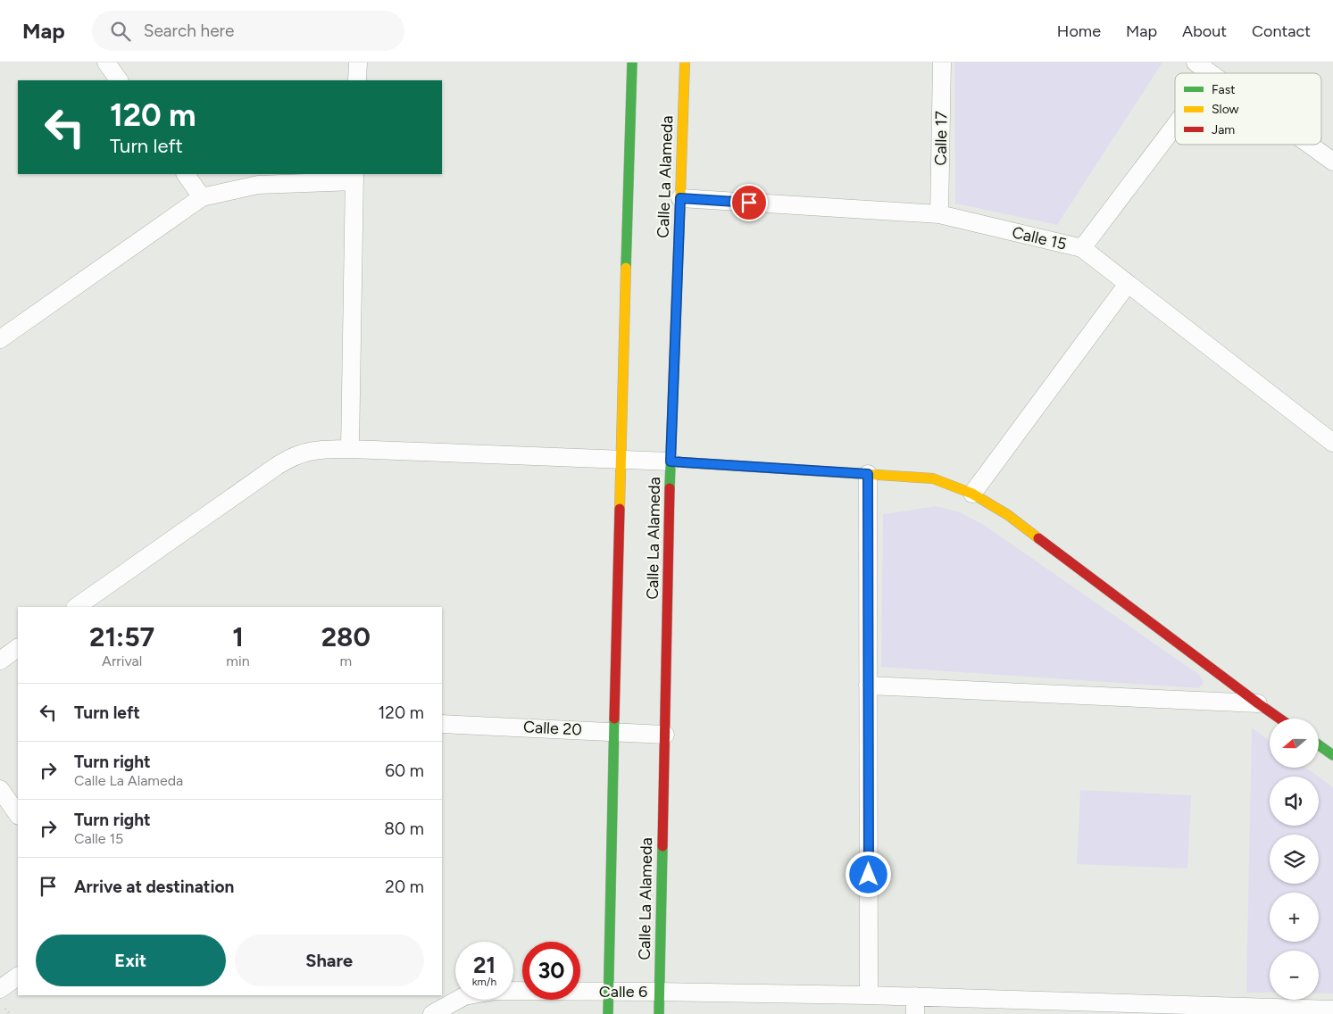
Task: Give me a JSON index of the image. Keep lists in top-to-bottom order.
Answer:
{
  "streets": {
    "street": [
      "Calle 17",
      "Calle La Alameda",
      "Calle 15",
      "Calle 20",
      "Calle 6"
    ]
  },
  "crossings": [
    ["Calle 17", "Calle 15"],
    ["Calle La Alameda", "Calle 15"],
    ["Calle La Alameda", "Calle 20"],
    ["Calle La Alameda", "Calle 6"]
  ],
  "legend": ["Fast", "Slow", "Jam"],
  "north": "left",
  "page": {
    "header": "Map",
    "search": "Search here",
    "nav": [
      "Home",
      "Map",
      "About",
      "Contact"
    ],
    "turn": ["120 m", "Turn left"],
    "eta": [
      "21:57",
      "Arrival",
      "1",
      "min",
      "280",
      "m"
    ],
    "list": [
      {
        "name": "Turn left",
        "value": "120 m"
      },
      {
        "name": "Turn right",
        "note": "Calle La Alameda",
        "value": "60 m"
      },
      {
        "name": "Turn right",
        "note": "Calle 15",
        "value": "80 m"
      },
      {
        "name": "Arrive at destination",
        "value": "20 m"
      }
    ],
    "map_buttons": ["+", "−"],
    "buttons": ["Exit", "Share"],
    "speed": "21 km/h",
    "limit": "30"
  }
}
